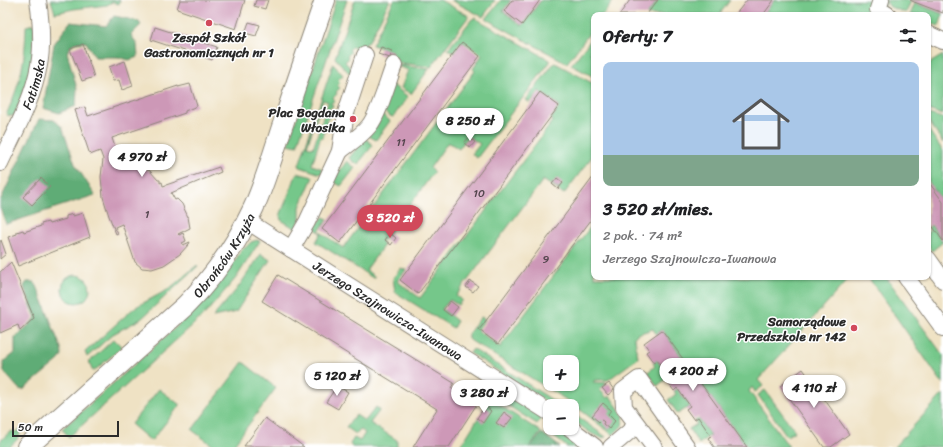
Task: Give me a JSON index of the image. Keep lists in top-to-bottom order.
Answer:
{
  "streets": {
    "street": ["Fatimska", "Obrońców Krzyża", "Jerzego Szajnowicza-Iwanowa"]
  },
  "crossings": [
    ["Obrońców Krzyża", "Jerzego Szajnowicza-Iwanowa"]
  ],
  "places": ["Zespół Szkół Gastronomicznych nr 1", "Plac Bogdana Włosika", "Samorządowe Przedszkole nr 142"],
  "house_numbers": [
    "11",
    "10",
    "1",
    "9"
  ],
  "scale_bar": "50 m",
  "page": {
    "heading": "Oferty: 7",
    "list": [
      {
        "name": "3 520 zł/mies.",
        "note": "2 pok. · 74 m² · Jerzego Szajnowicza-Iwanowa"
      }
    ],
    "price": [
      "8 250 zł",
      "4 970 zł",
      "3 520 zł",
      "4 200 zł",
      "5 120 zł",
      "4 110 zł",
      "3 280 zł"
    ],
    "map_buttons": ["+", "−"],
    "scale": "50 m"
  }
}
